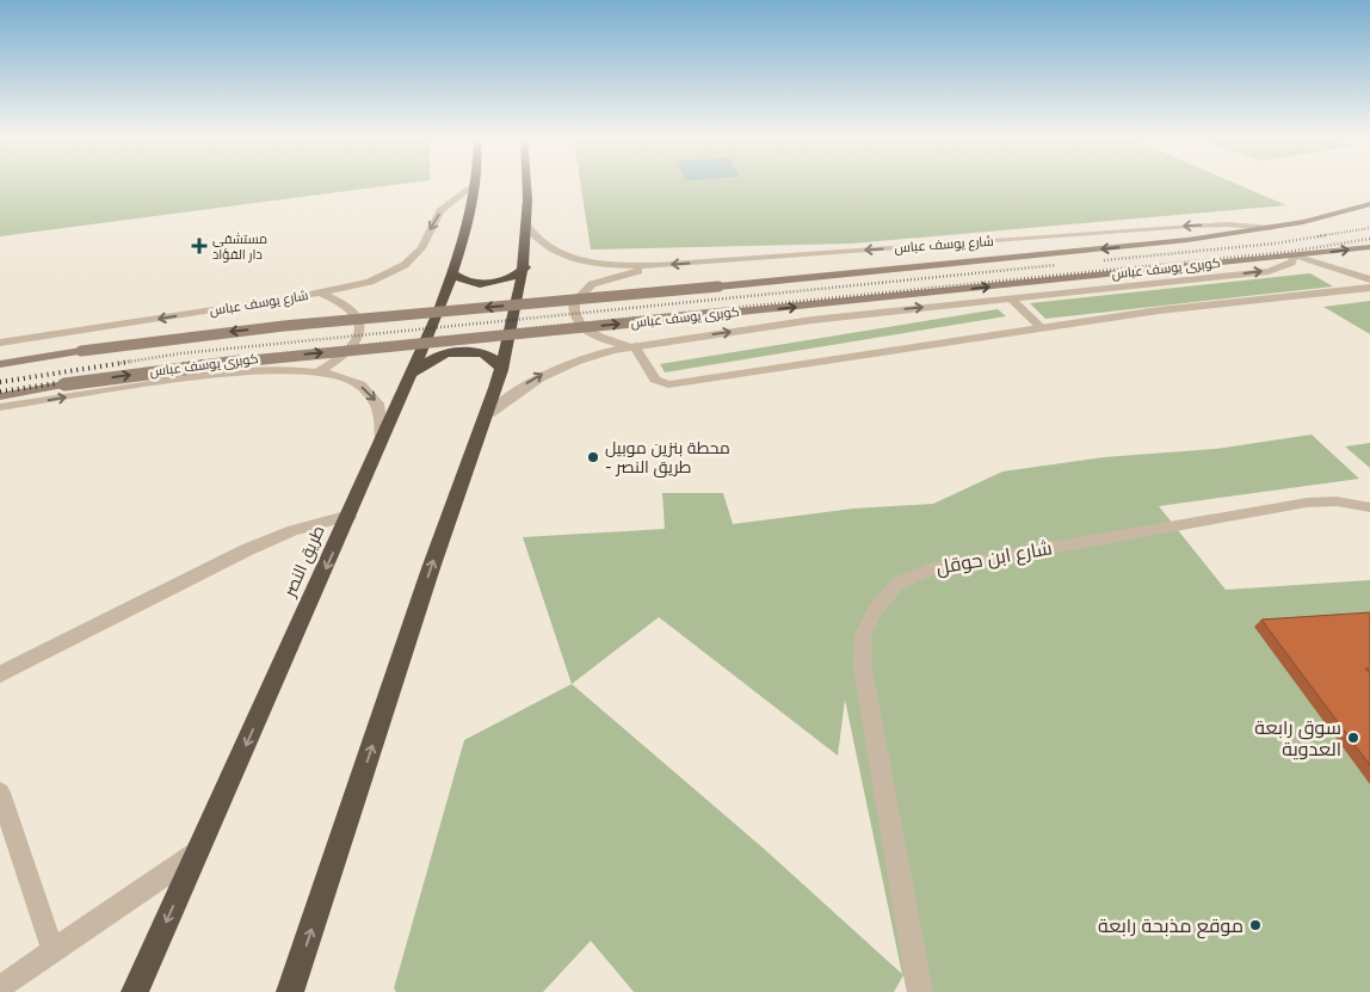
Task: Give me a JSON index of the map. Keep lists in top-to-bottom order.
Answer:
{
  "streets": {
    "highway": ["طريق النصر"],
    "main road": ["شارع يوسف عباس", "كوبرى يوسف عباس"],
    "street": ["شارع ابن حوقل"]
  },
  "crossings": [
    ["شارع يوسف عباس", "كوبرى يوسف عباس"]
  ],
  "places": {
    "health": ["مستشفى دار الفؤاد"],
    "other": ["محطة بنزين موبيل - طريق النصر", "سوق رابعة العدوية", "موقع مذبحة رابعة"]
  }
}
